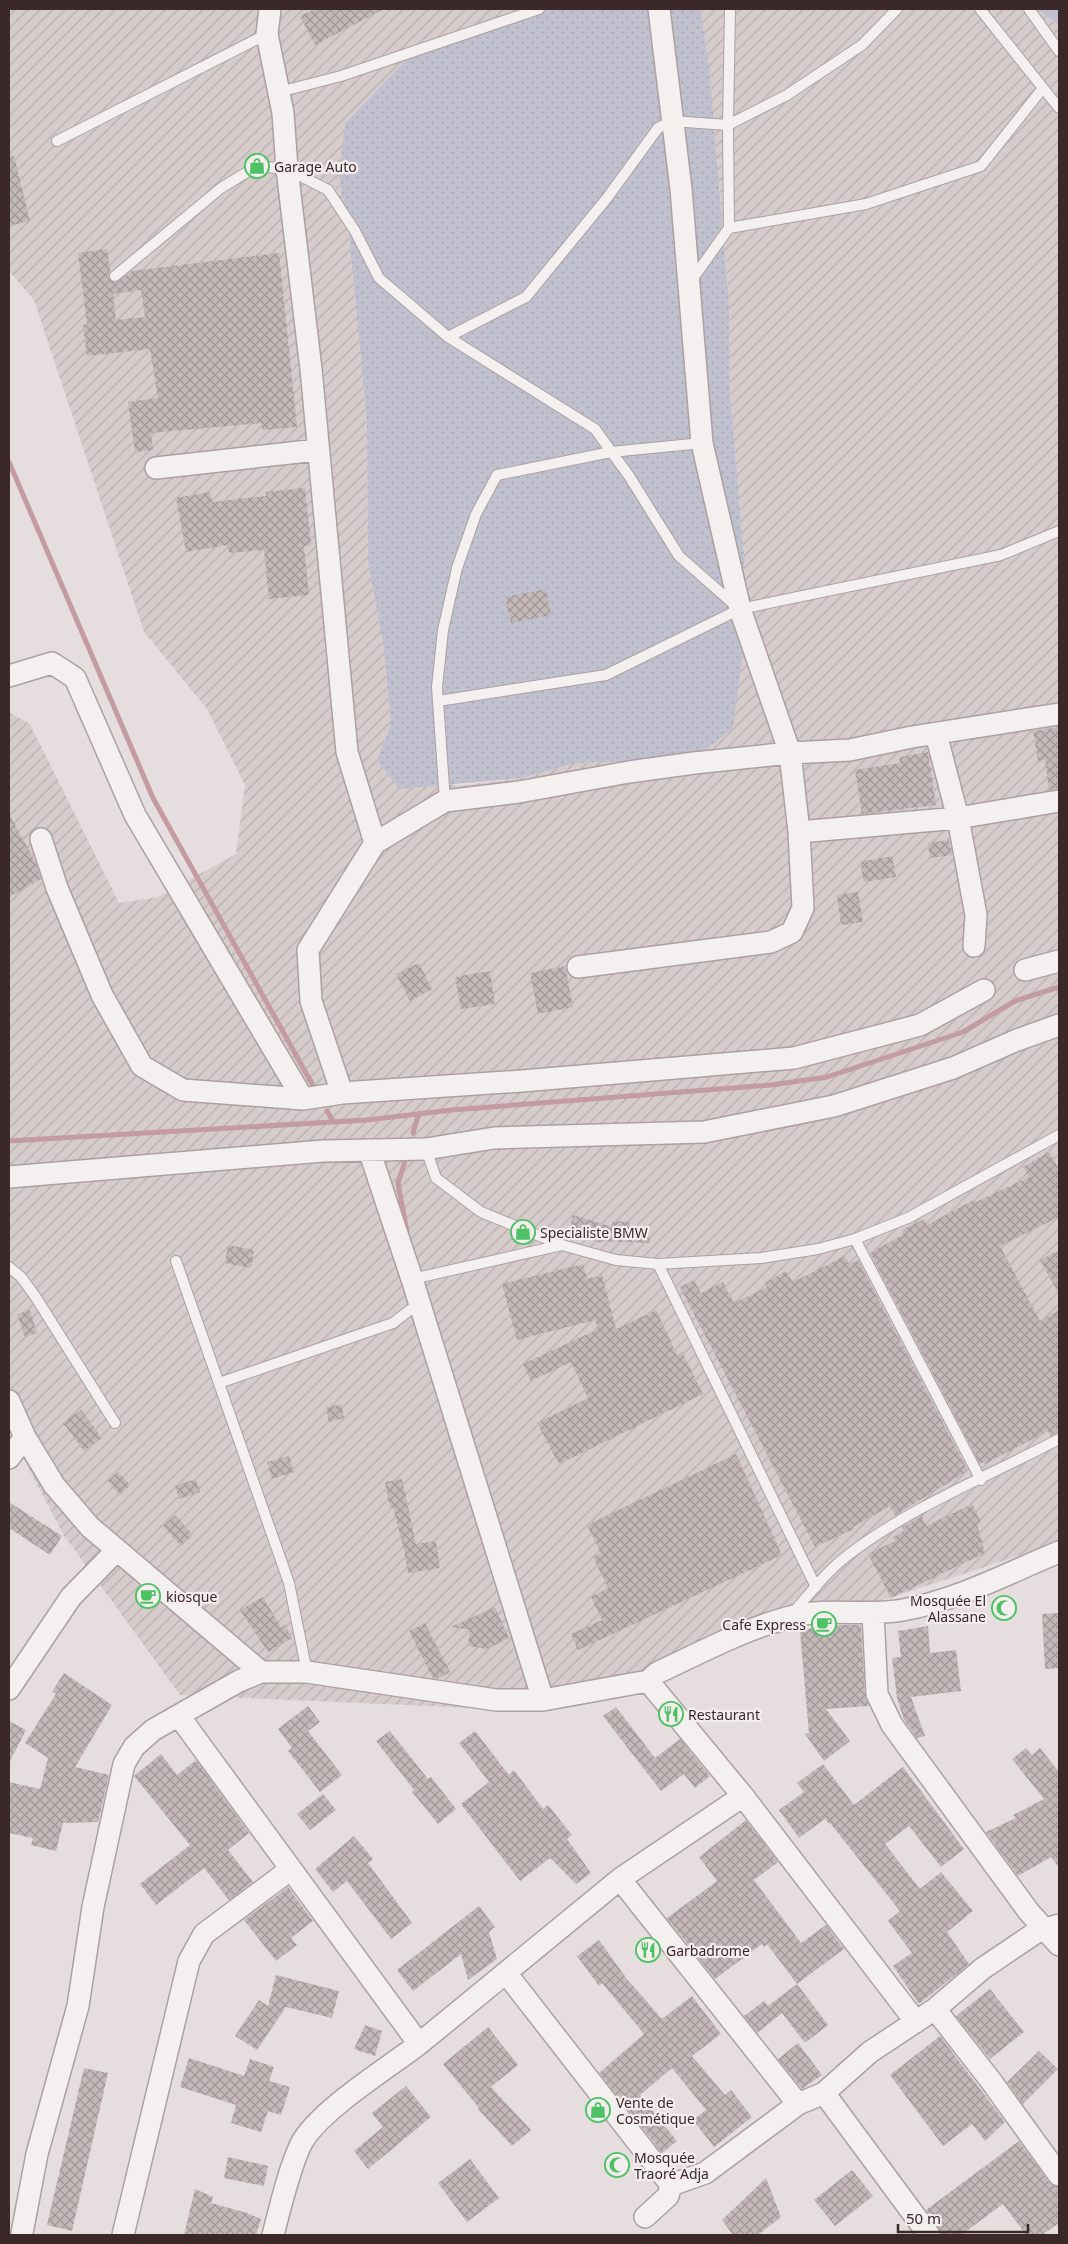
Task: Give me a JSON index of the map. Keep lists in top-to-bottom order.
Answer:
{
  "places": {
    "shop": ["Garage Auto", "Specialiste BMW", "Vente de Cosmétique"],
    "cafe": ["kiosque", "Cafe Express"],
    "mosque": ["Mosquée El Alassane", "Mosquée Traoré Adja"],
    "restaurant": ["Restaurant", "Garbadrome"]
  },
  "scale_bar": "50 m"
}
